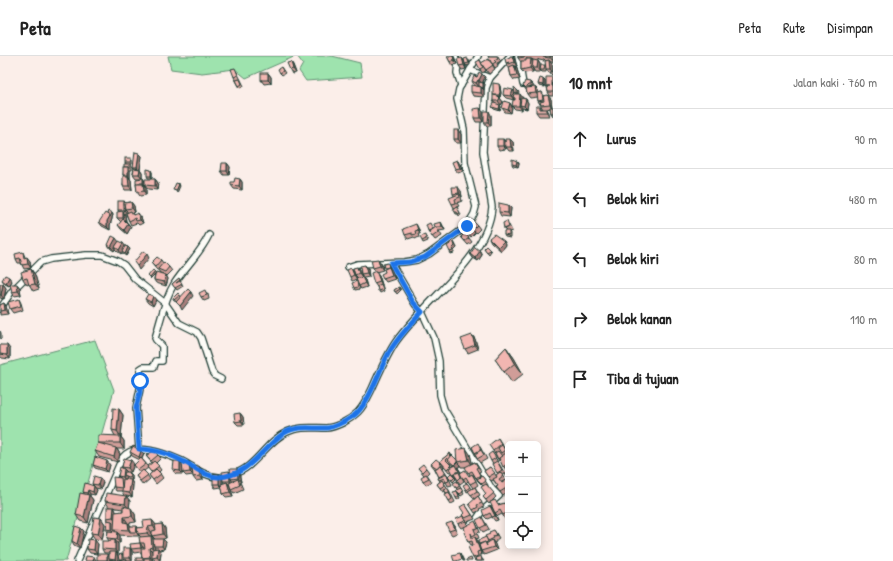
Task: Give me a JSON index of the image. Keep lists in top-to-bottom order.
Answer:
{
  "page": {
    "header": "Peta",
    "nav": ["Peta", "Rute", "Disimpan"],
    "heading": ["10 mnt", "Jalan kaki · 760 m"],
    "list": [
      ["Lurus", "90 m"],
      ["Belok kiri", "480 m"],
      ["Belok kiri", "80 m"],
      ["Belok kanan", "110 m"],
      "Tiba di tujuan"
    ],
    "map_buttons": ["+", "−"]
  }
}
